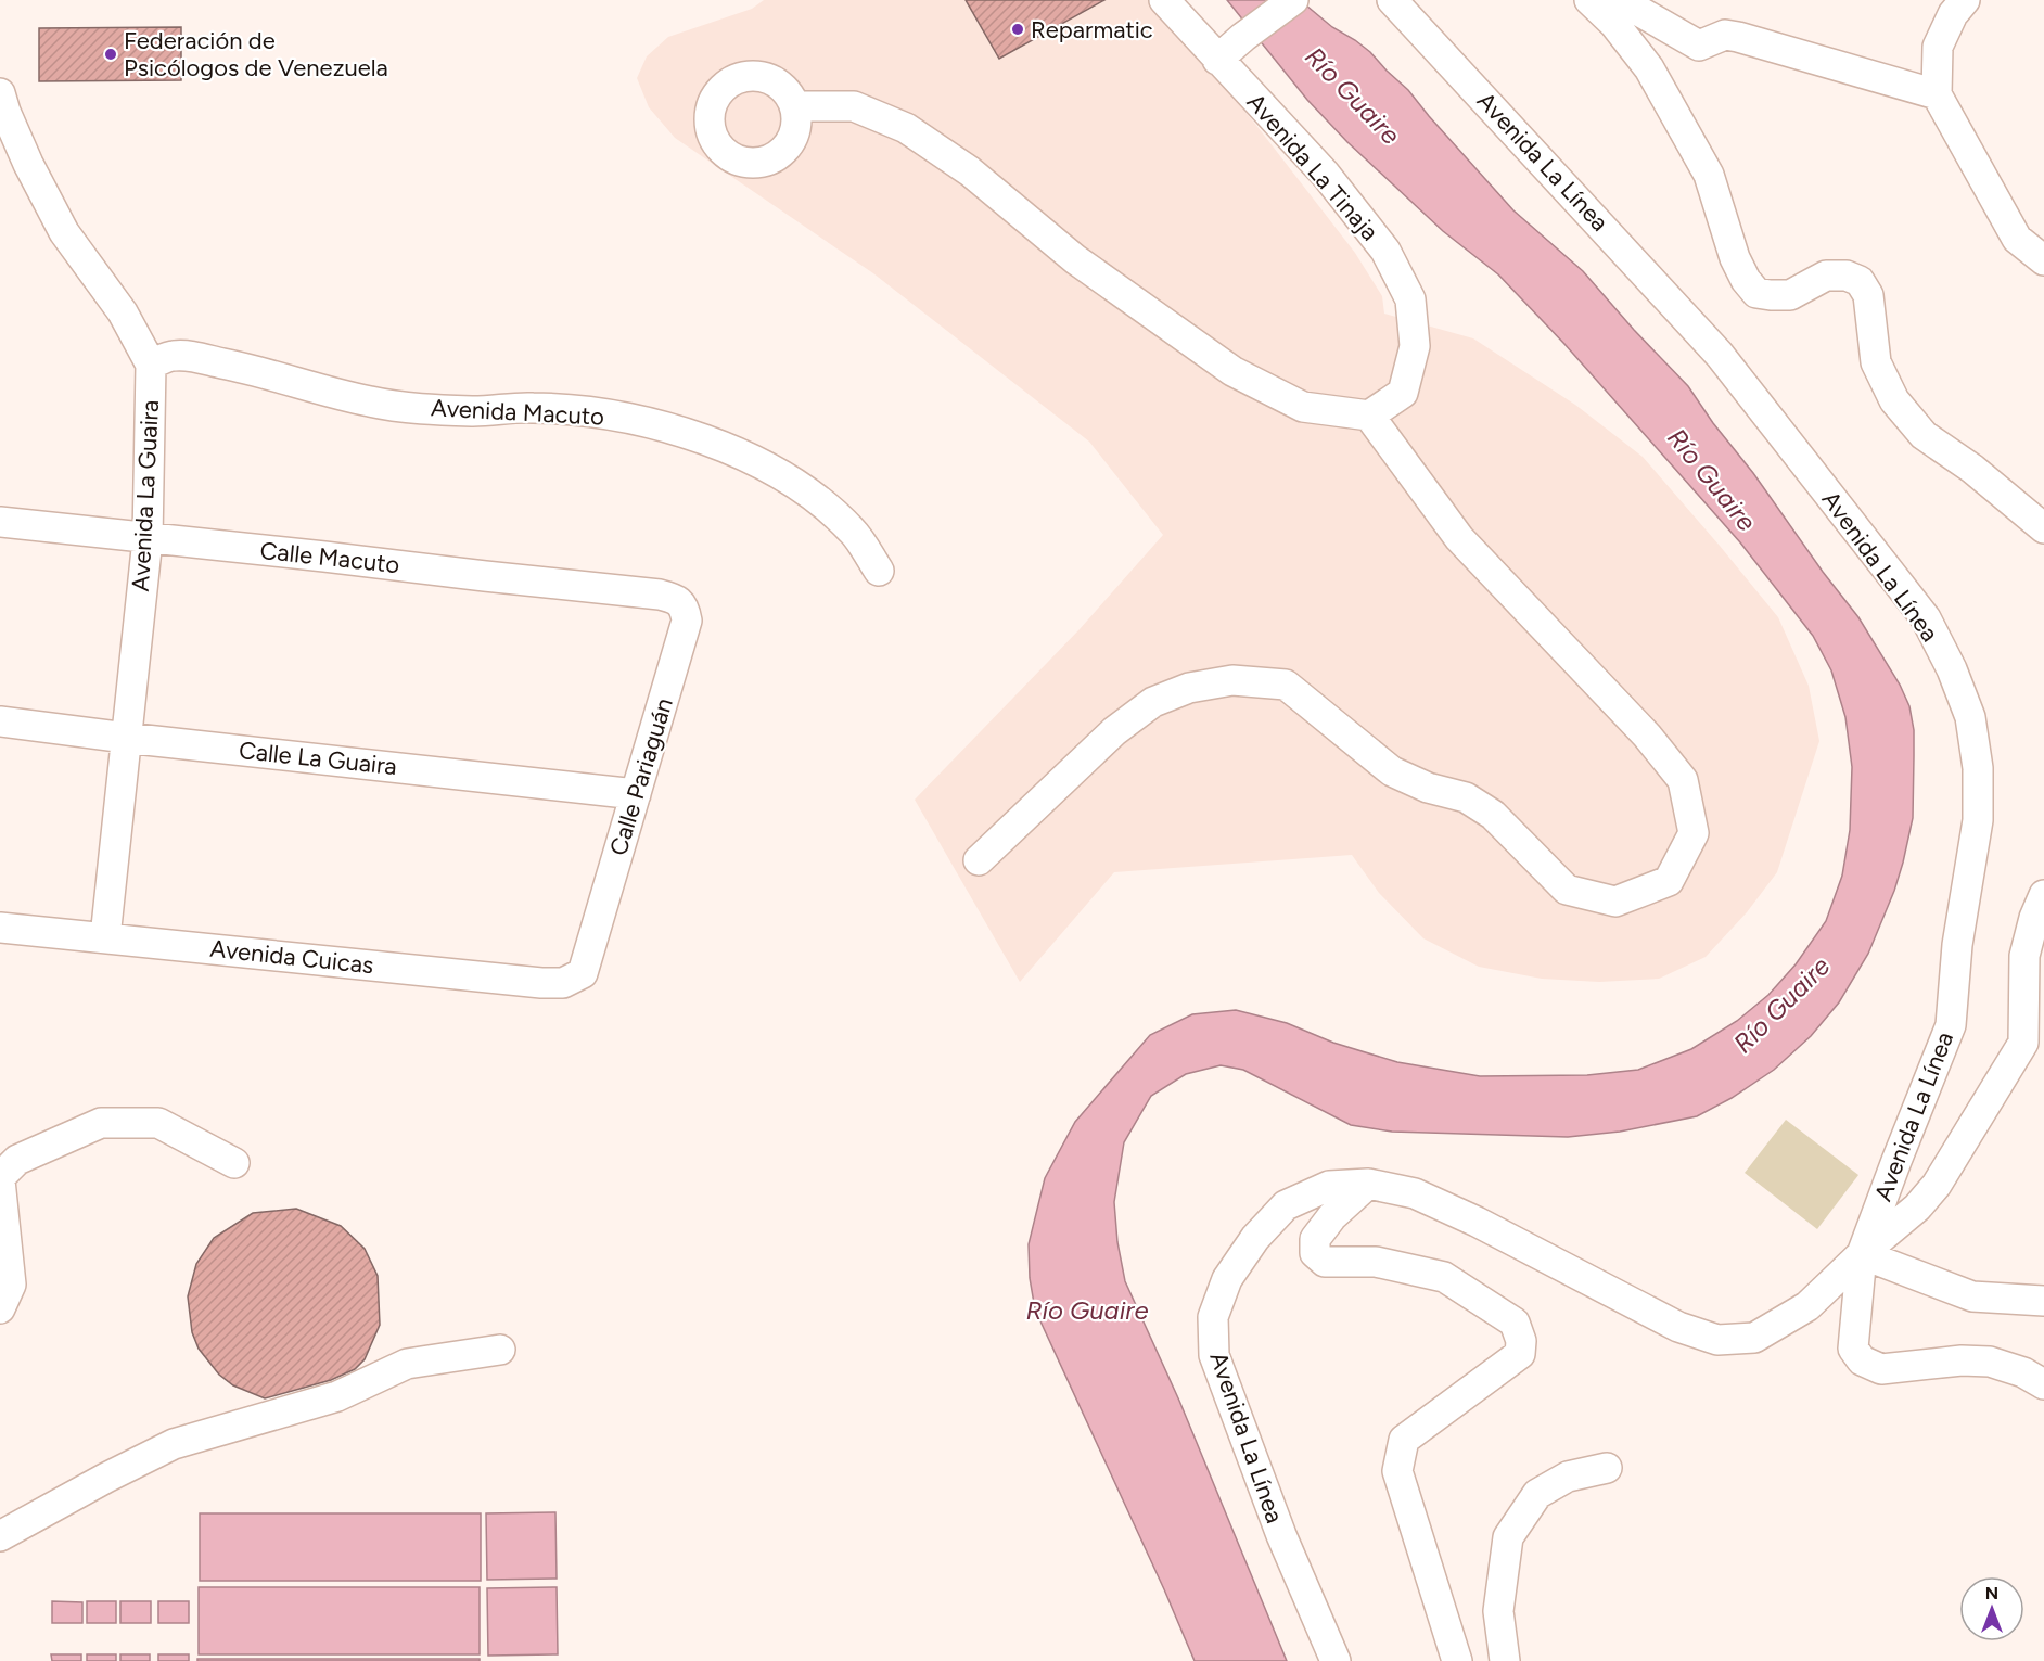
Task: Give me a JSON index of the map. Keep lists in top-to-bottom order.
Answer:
{
  "streets": {
    "street": [
      "Avenida La Línea",
      "Avenida La Tinaja",
      "Avenida Macuto",
      "Avenida La Guaira",
      "Calle Macuto",
      "Calle La Guaira",
      "Calle Pariaguán",
      "Avenida Cuicas"
    ]
  },
  "crossings": [
    ["Avenida Macuto", "Avenida La Guaira"],
    ["Avenida La Guaira", "Calle Macuto"],
    ["Avenida La Guaira", "Calle La Guaira"],
    ["Avenida La Guaira", "Avenida Cuicas"],
    ["Calle Macuto", "Calle Pariaguán"],
    ["Calle La Guaira", "Calle Pariaguán"],
    ["Calle Pariaguán", "Avenida Cuicas"]
  ],
  "water": ["Río Guaire"],
  "places": ["Reparmatic", "Federación de Psicólogos de Venezuela"],
  "north": "top"
}
